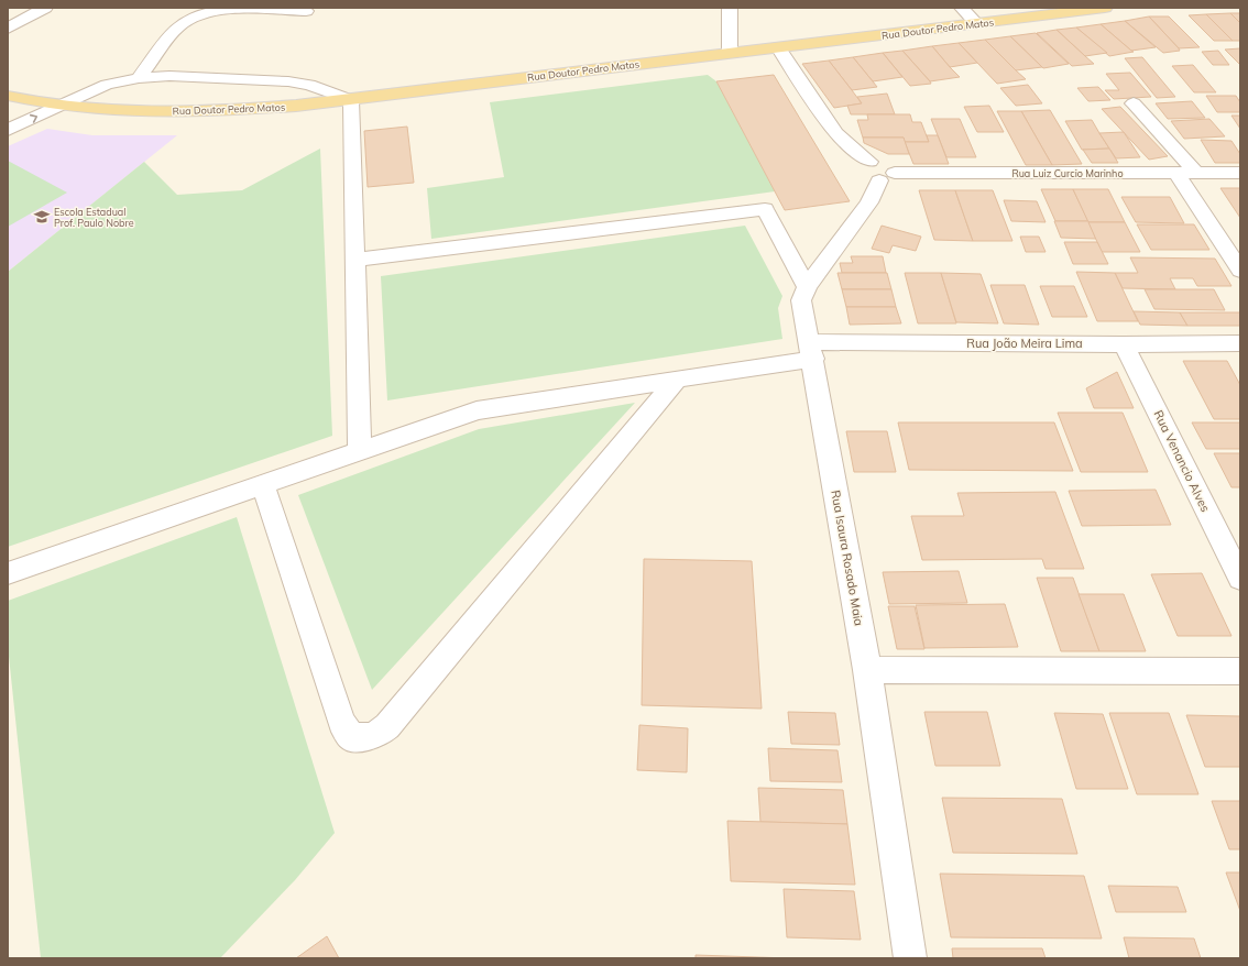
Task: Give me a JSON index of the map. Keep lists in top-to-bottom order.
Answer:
{
  "streets": {
    "main road": ["Rua Doutor Pedro Matos"],
    "street": [
      "Rua Luiz Curcio Marinho",
      "Rua João Meira Lima",
      "Rua Venancio Alves",
      "Rua Isaura Rosado Maia"
    ]
  },
  "crossings": [
    ["Rua Luiz Curcio Marinho", "Rua Isaura Rosado Maia"],
    ["Rua João Meira Lima", "Rua Venancio Alves"],
    ["Rua João Meira Lima", "Rua Isaura Rosado Maia"]
  ],
  "places": {
    "school or university": ["Escola Estadual Prof. Paulo Nobre"]
  }
}
